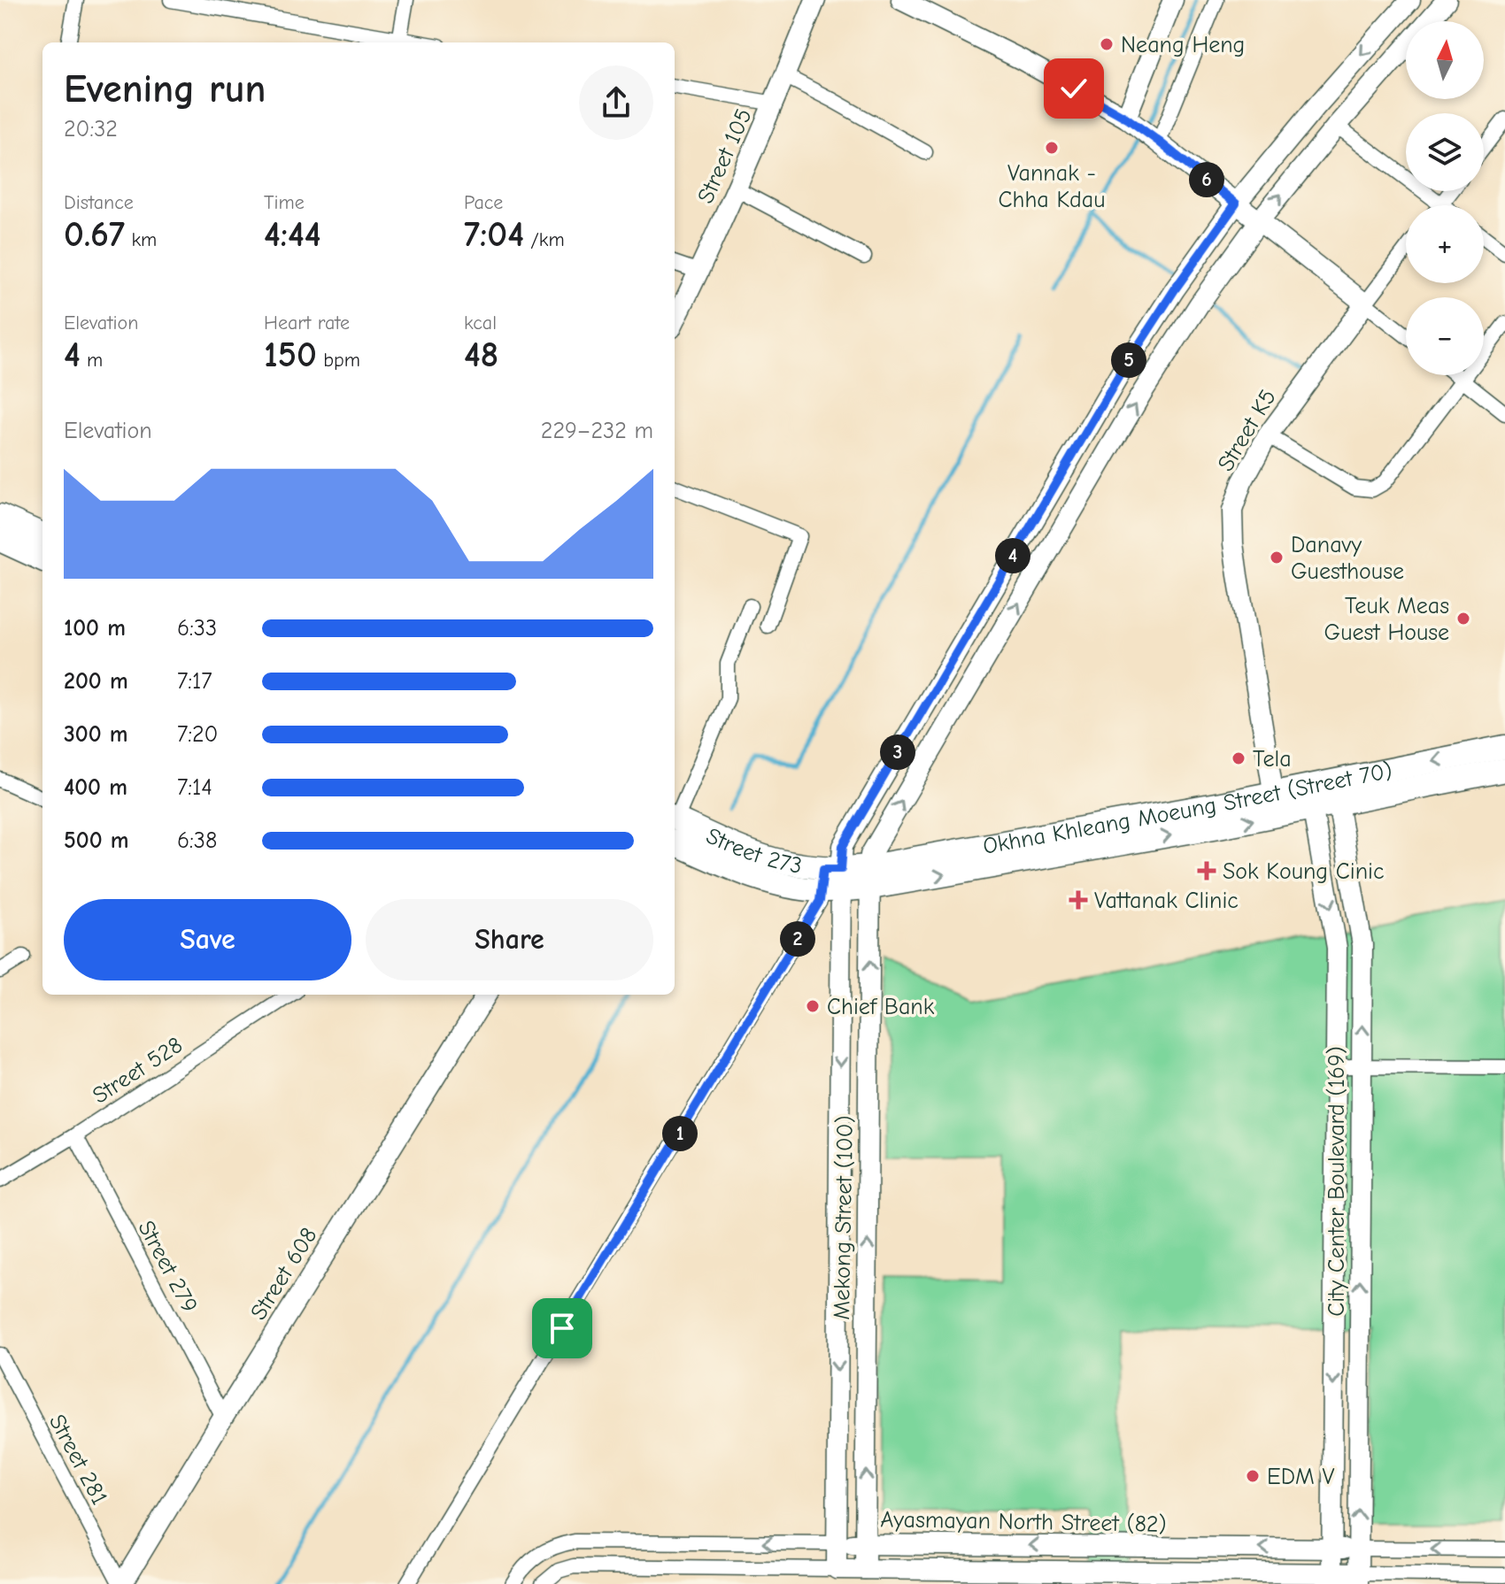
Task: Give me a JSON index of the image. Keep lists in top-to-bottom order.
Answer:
{
  "streets": {
    "main road": ["Okhna Khleang Moeung Street (Street 70)", "Street 273"],
    "street": [
      "Street 105",
      "Street K5",
      "Street 528",
      "City Center Boulevard (169)",
      "Mekong Street (100)",
      "Street 279",
      "Street 608",
      "Street 281",
      "Ayasmayan North Street (82)"
    ]
  },
  "crossings": [
    ["Street K5", "Okhna Khleang Moeung Street (Street 70)"],
    ["Okhna Khleang Moeung Street (Street 70)", "Street 273"],
    ["Okhna Khleang Moeung Street (Street 70)", "City Center Boulevard (169)"],
    ["Okhna Khleang Moeung Street (Street 70)", "Mekong Street (100)"],
    ["Street 273", "Mekong Street (100)"],
    ["Street 528", "Street 279"],
    ["City Center Boulevard (169)", "Ayasmayan North Street (82)"],
    ["Mekong Street (100)", "Ayasmayan North Street (82)"],
    ["Street 279", "Street 608"],
    ["Street 608", "Street 281"]
  ],
  "places": {
    "other": [
      "Neang Heng",
      "Vannak - Chha Kdau",
      "Danavy Guesthouse",
      "Teuk Meas Guest House",
      "Tela",
      "Chief Bank",
      "EDM V"
    ],
    "health": ["Sok Koung Cinic", "Vattanak Clinic"]
  },
  "north": "top",
  "page": {
    "map_buttons": ["+", "−"],
    "heading": ["Evening run", "20:32"],
    "pins": [
      "6",
      "5",
      "4",
      "3",
      "2",
      "1"
    ],
    "stats": [
      ["Distance", "0.67 km"],
      ["Time", "4:44"],
      ["Pace", "7:04 /km"],
      ["Elevation", "4 m"],
      ["Heart rate", "150 bpm"],
      ["kcal", "48"]
    ],
    "chart": ["Elevation", "229–232 m"],
    "list": [
      {
        "name": "100 m",
        "note": "6:33"
      },
      {
        "name": "200 m",
        "note": "7:17"
      },
      {
        "name": "300 m",
        "note": "7:20"
      },
      {
        "name": "400 m",
        "note": "7:14"
      },
      {
        "name": "500 m",
        "note": "6:38"
      }
    ],
    "buttons": ["Save", "Share"]
  }
}
